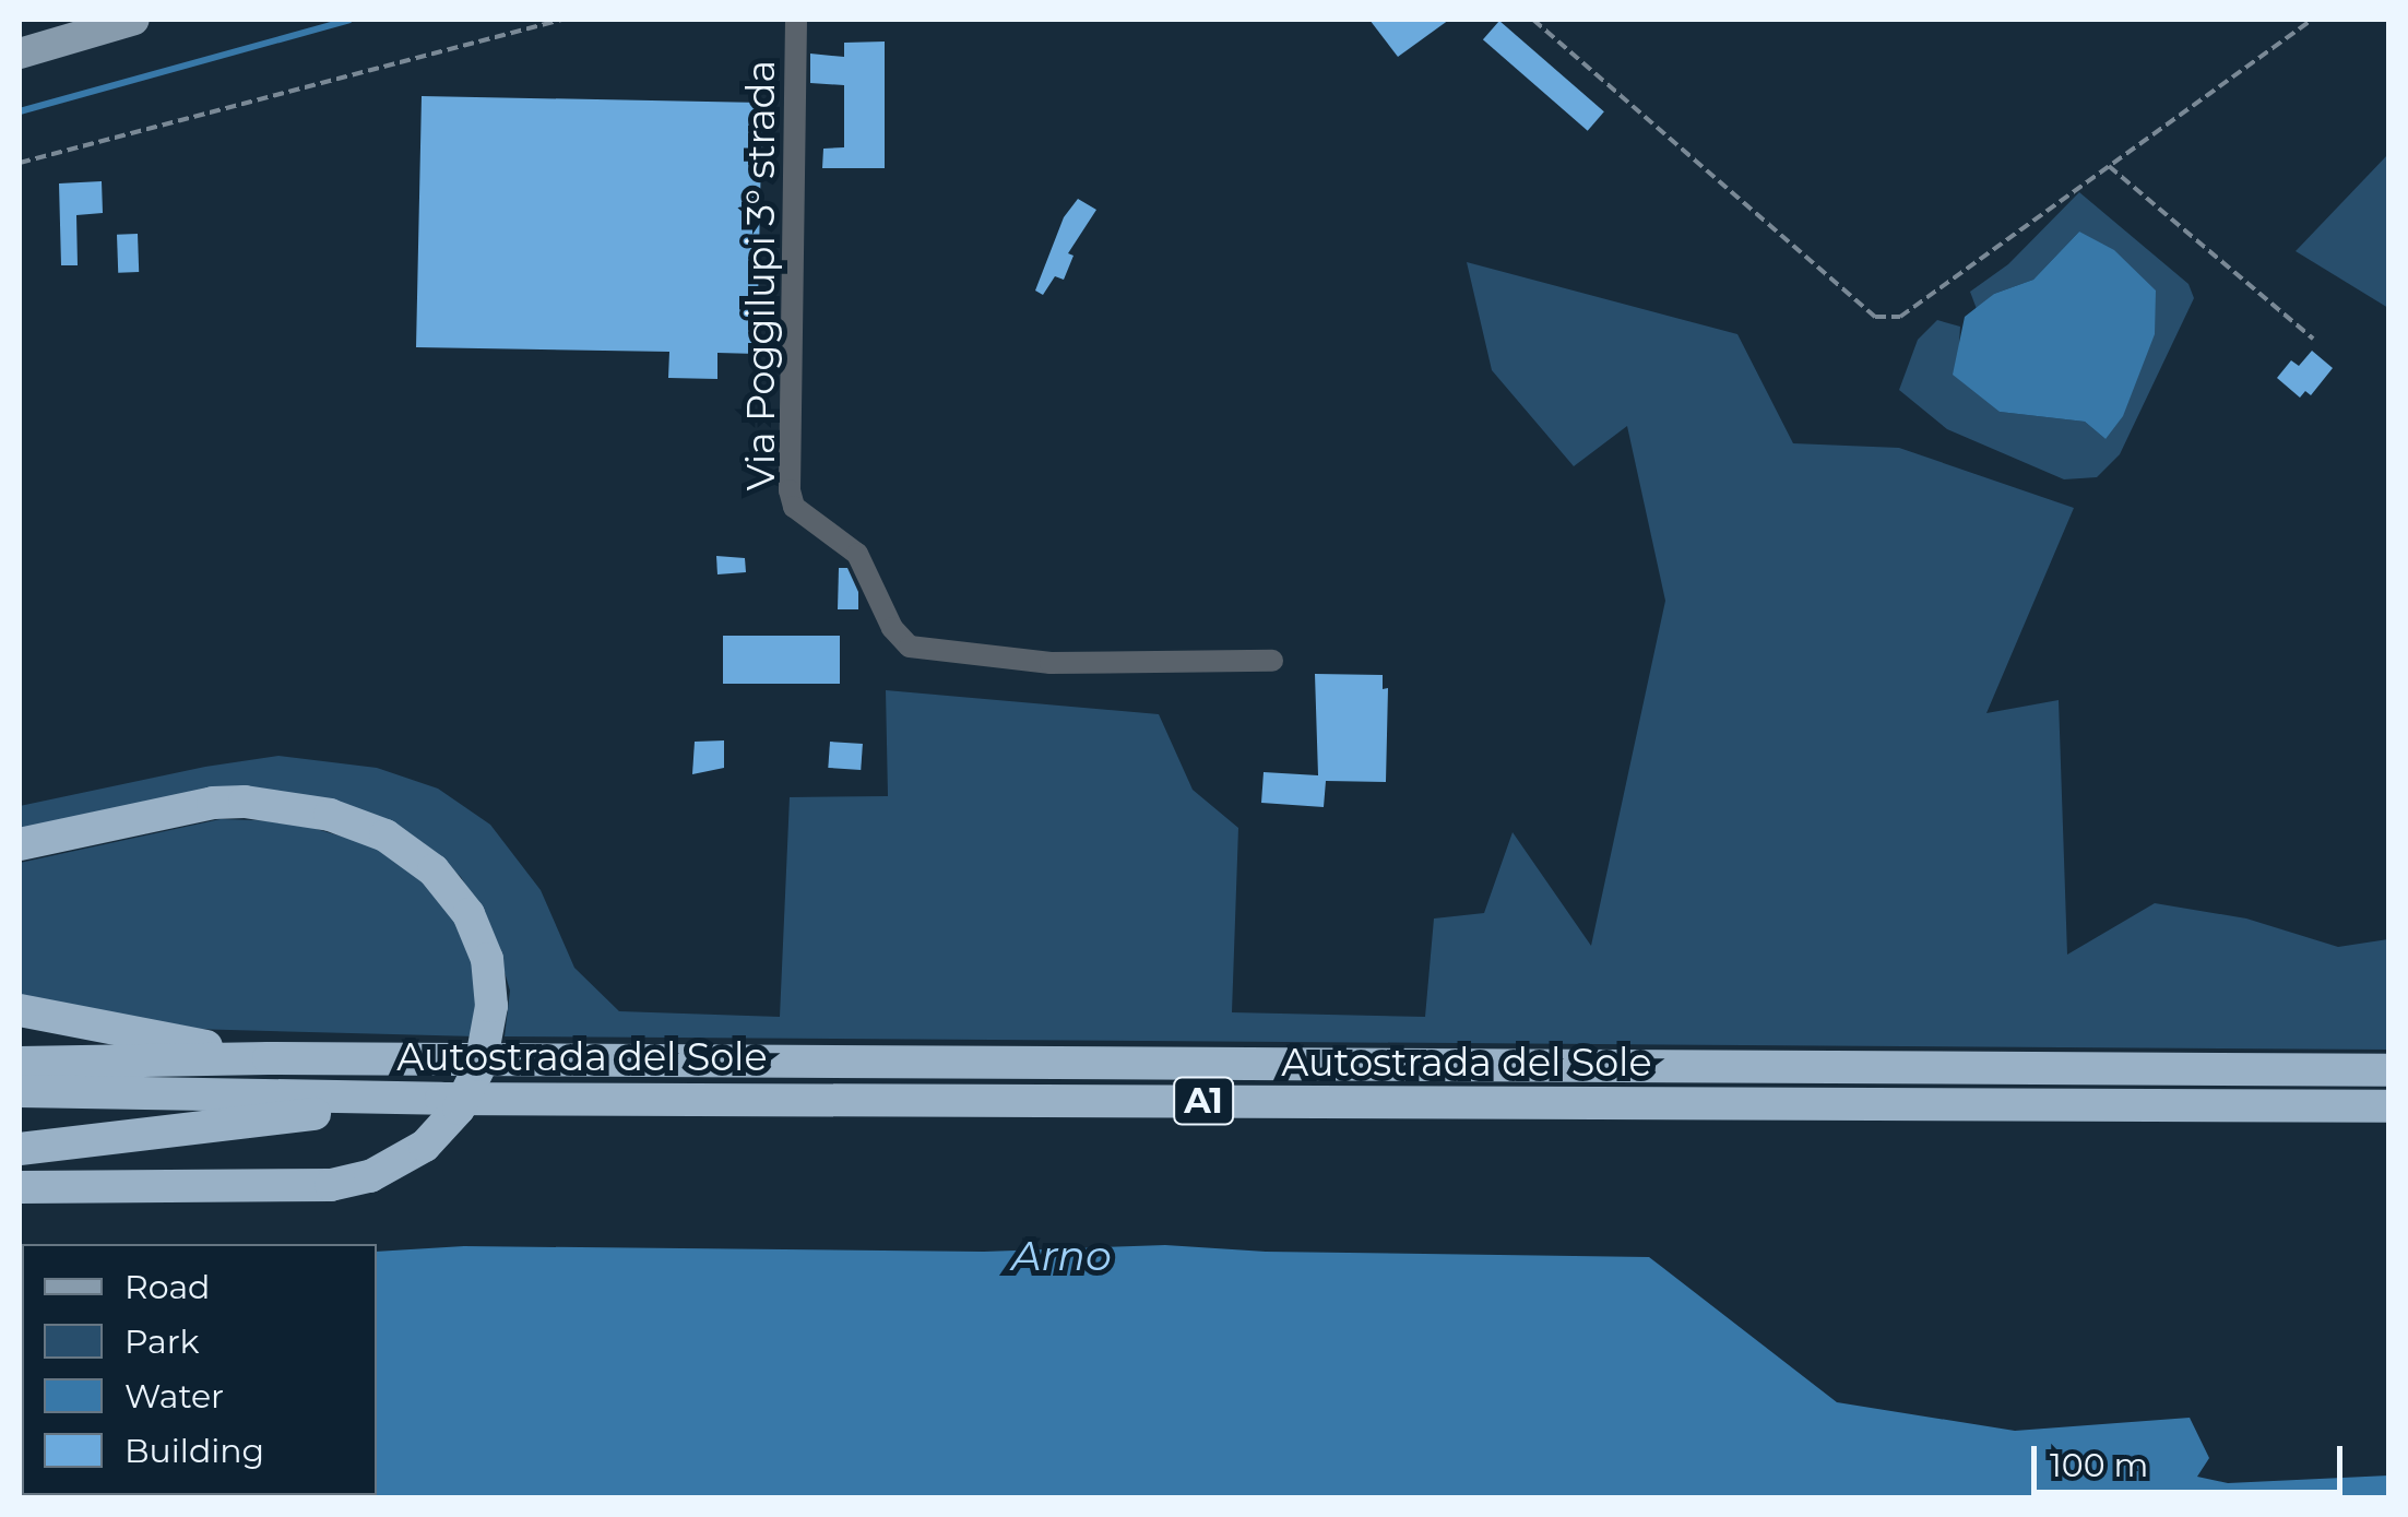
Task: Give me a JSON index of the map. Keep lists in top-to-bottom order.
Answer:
{
  "streets": {
    "highway": ["Autostrada del Sole", "A1"],
    "street": ["Via Poggilupi 3° strada"]
  },
  "water": ["Arno"],
  "legend": [
    "Road",
    "Park",
    "Water",
    "Building"
  ],
  "scale_bar": "100 m"
}
